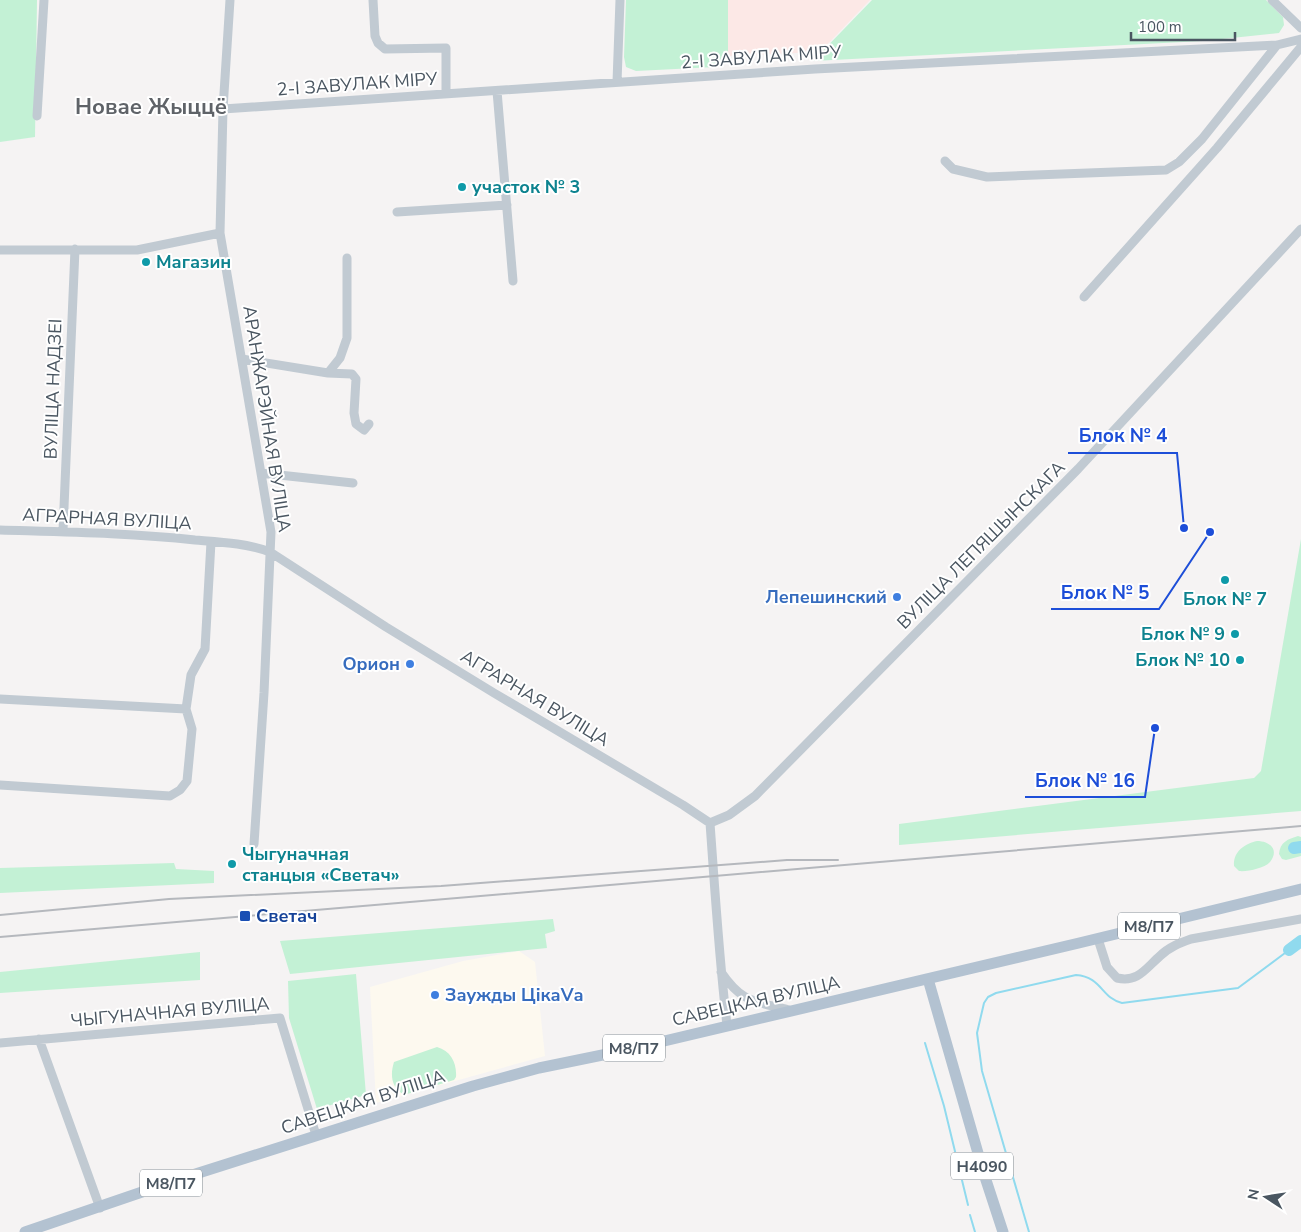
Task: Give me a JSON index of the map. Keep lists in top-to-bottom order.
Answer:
{
  "streets": {
    "main road": ["М8/П7", "САВЕЦКАЯ ВУЛІЦА", "Н4090"],
    "street": [
      "2-І ЗАВУЛАК МІРУ",
      "ВУЛІЦА НАДЗЕІ",
      "АРАНЖАРЭЙНАЯ ВУЛІЦА",
      "АГРАРНАЯ ВУЛІЦА",
      "ВУЛІЦА ЛЕПЯШЫНСКАГА",
      "ЧЫГУНАЧНАЯ ВУЛІЦА"
    ]
  },
  "crossings": [
    ["2-І ЗАВУЛАК МІРУ", "АРАНЖАРЭЙНАЯ ВУЛІЦА"],
    ["ВУЛІЦА НАДЗЕІ", "АГРАРНАЯ ВУЛІЦА"],
    ["АРАНЖАРЭЙНАЯ ВУЛІЦА", "АГРАРНАЯ ВУЛІЦА"],
    ["АГРАРНАЯ ВУЛІЦА", "ВУЛІЦА ЛЕПЯШЫНСКАГА"],
    ["САВЕЦКАЯ ВУЛІЦА", "ЧЫГУНАЧНАЯ ВУЛІЦА"],
    ["САВЕЦКАЯ ВУЛІЦА", "Н4090"]
  ],
  "districts": ["Новае Жыццё"],
  "places": {
    "other": [
      "участок № 3",
      "Магазин",
      "Блок № 4",
      "Блок № 5",
      "Блок № 7",
      "Лепешинский",
      "Блок № 9",
      "Блок № 10",
      "Орион",
      "Блок № 16",
      "Чыгуначная станцыя «Светач»",
      "Заужды ЦікаVа"
    ],
    "transit": ["Светач"]
  },
  "scale_bar": "100 m",
  "north": "left"
}
